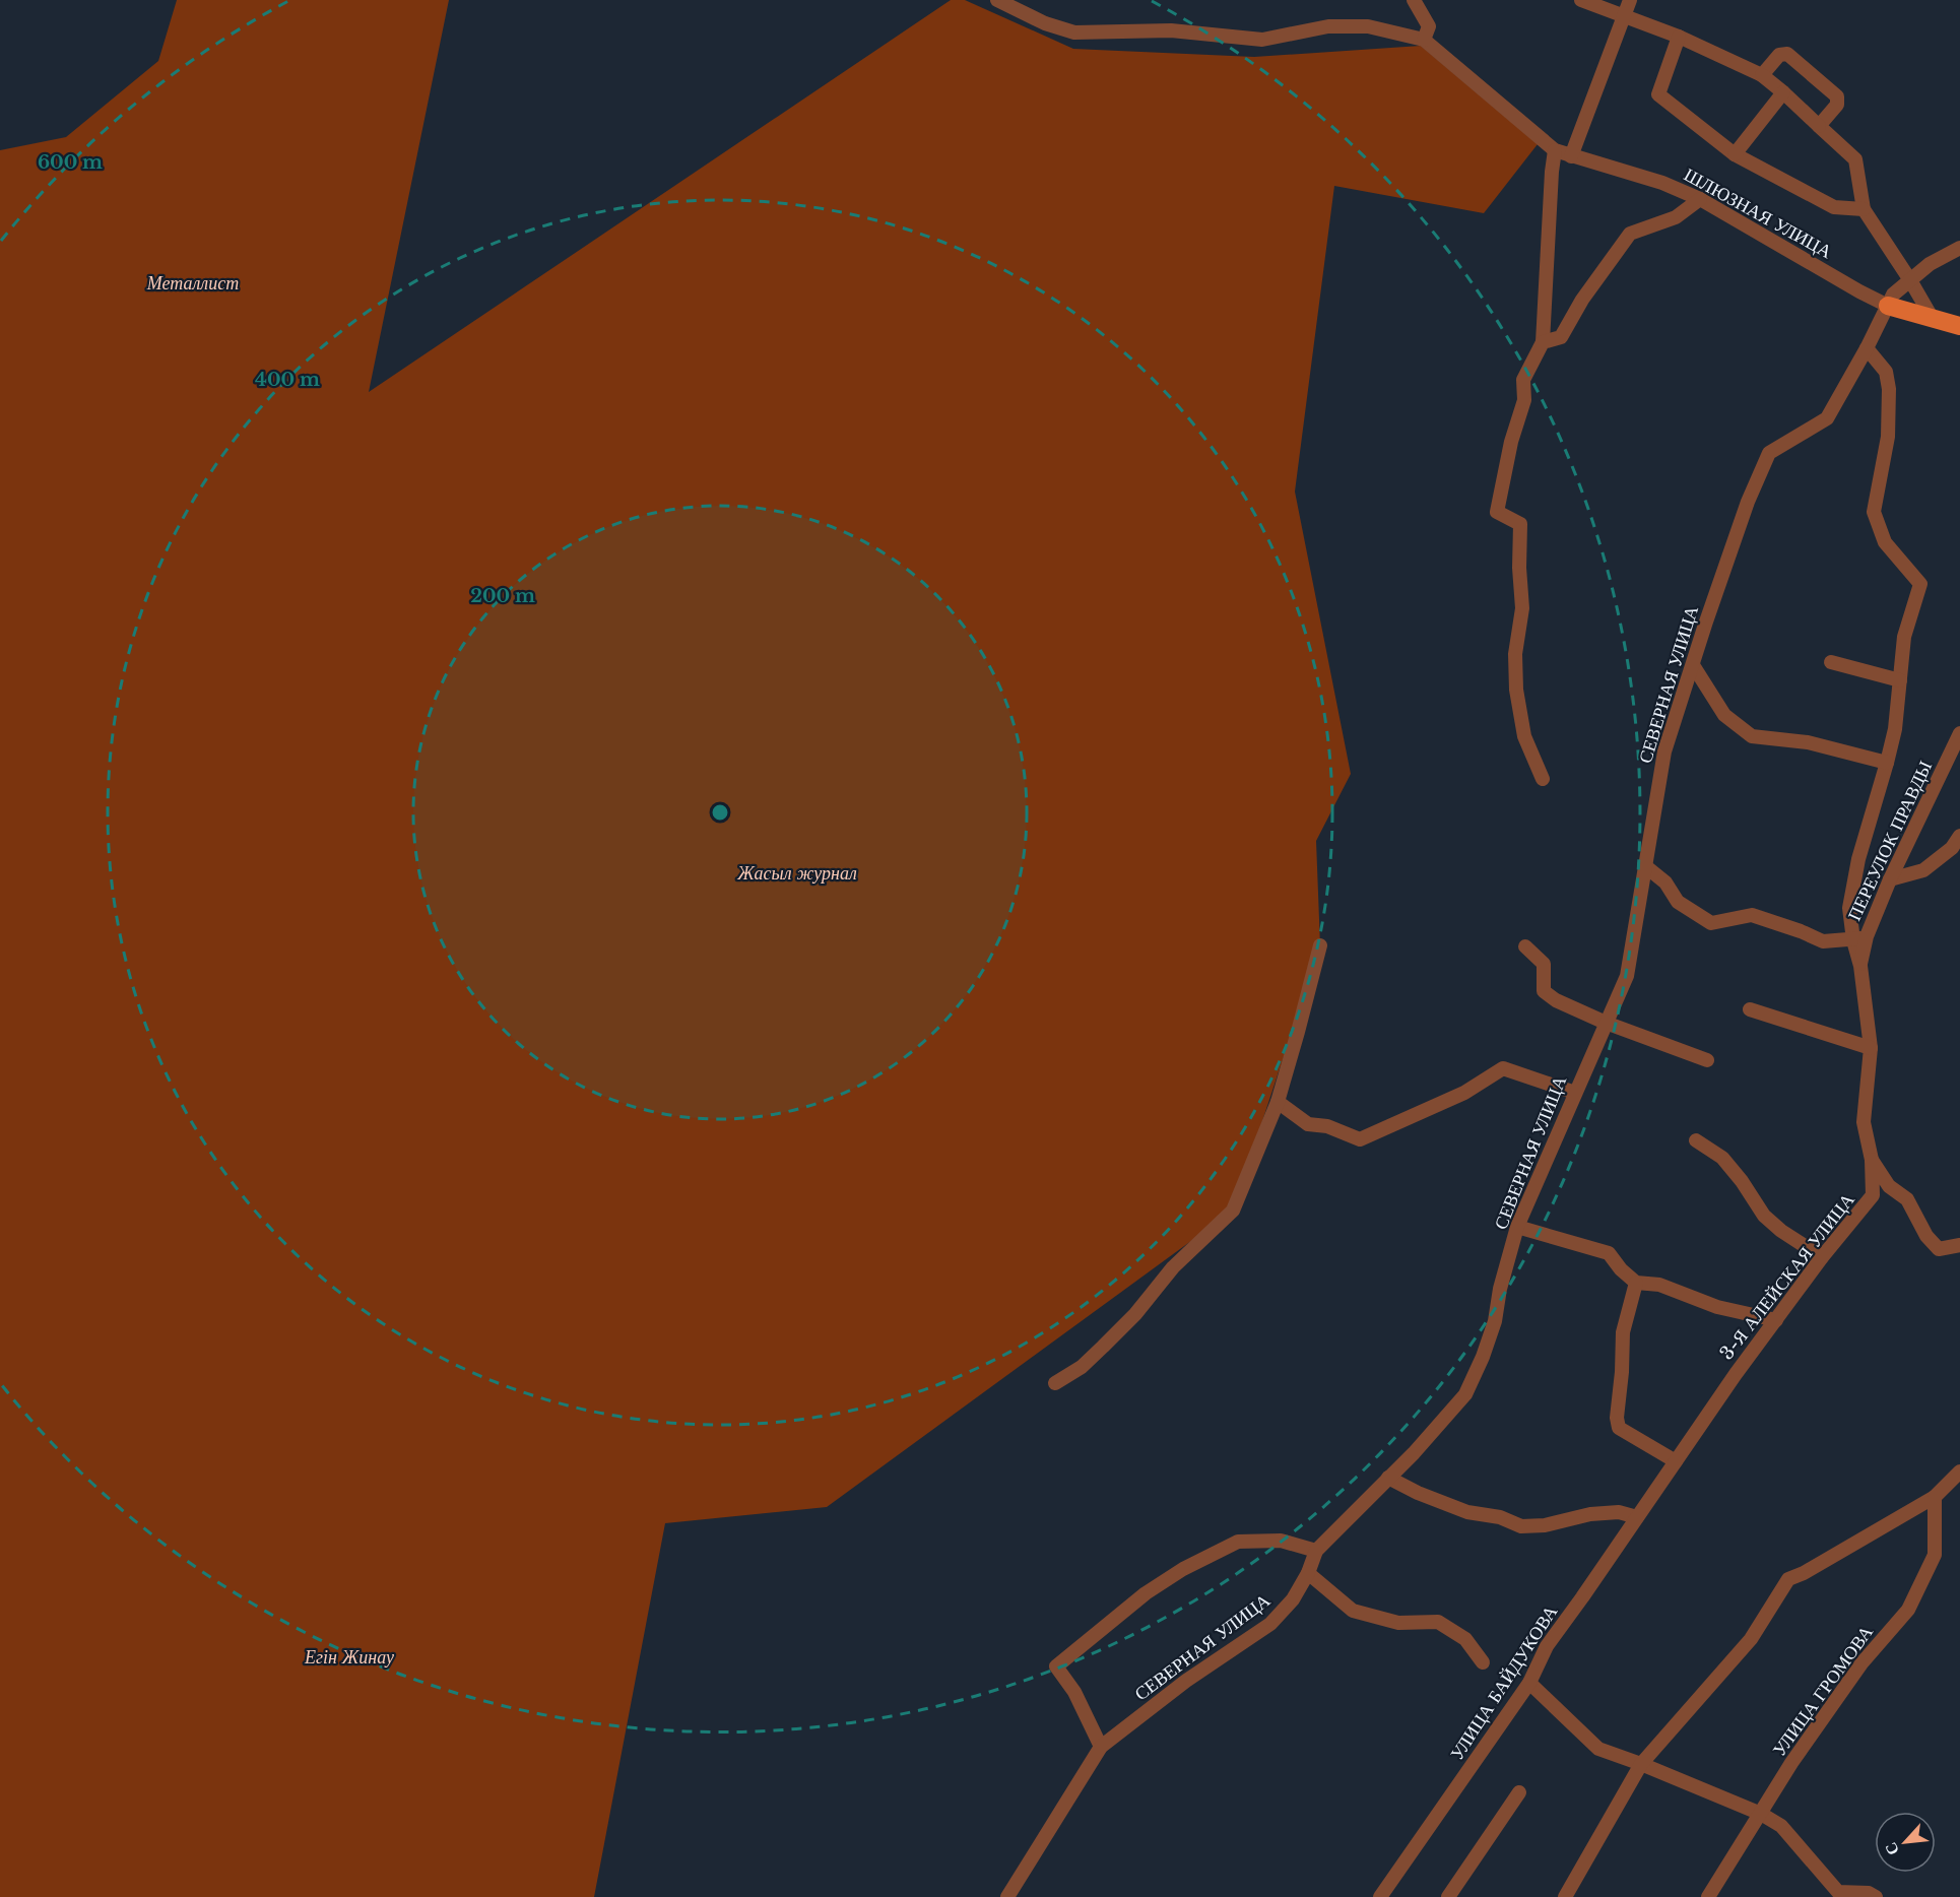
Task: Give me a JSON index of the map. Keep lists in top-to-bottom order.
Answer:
{
  "streets": {
    "street": [
      "ШЛЮЗНАЯ УЛИЦА",
      "СЕВЕРНАЯ УЛИЦА",
      "ПЕРЕУЛОК ПРАВДЫ",
      "3-Я АЛЕЙСКАЯ УЛИЦА",
      "УЛИЦА БАЙДУКОВА",
      "УЛИЦА ГРОМОВА"
    ]
  },
  "crossings": [
    ["ШЛЮЗНАЯ УЛИЦА", "СЕВЕРНАЯ УЛИЦА"],
    ["3-Я АЛЕЙСКАЯ УЛИЦА", "УЛИЦА БАЙДУКОВА"]
  ],
  "parks": ["Металлист", "Жасыл журнал", "Егін Жинау"],
  "north": "bottom left",
  "rings": ["600 m", "400 m", "200 m"]
}
